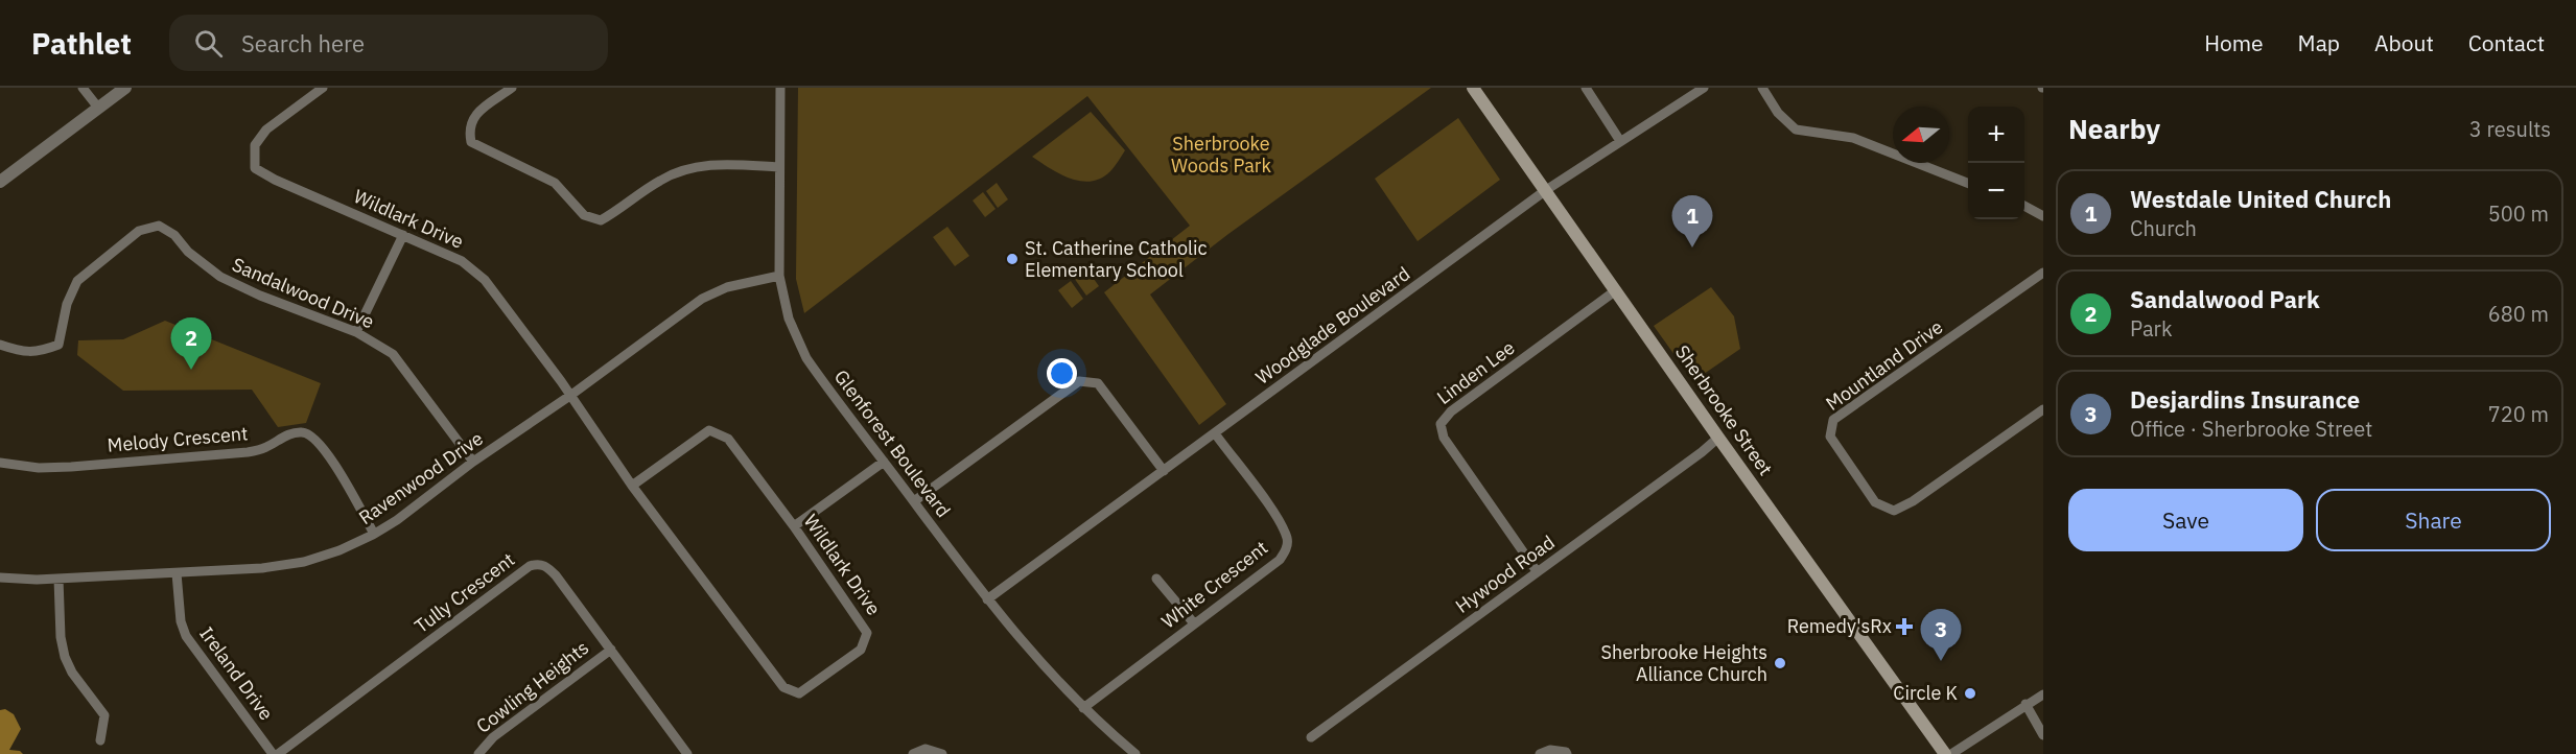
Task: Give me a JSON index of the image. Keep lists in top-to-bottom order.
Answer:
{
  "streets": {
    "main road": ["Sherbrooke Street"],
    "street": [
      "Wildlark Drive",
      "Sandalwood Drive",
      "Woodglade Boulevard",
      "Mountland Drive",
      "Linden Lee",
      "Melody Crescent",
      "Glenforest Boulevard",
      "Ravenwood Drive",
      "Hywood Road",
      "White Crescent",
      "Tully Crescent",
      "Ireland Drive",
      "Cowling Heights"
    ]
  },
  "crossings": [
    ["Wildlark Drive", "Ravenwood Drive"],
    ["Sandalwood Drive", "Ravenwood Drive"],
    ["Woodglade Boulevard", "Sherbrooke Street"],
    ["Woodglade Boulevard", "Glenforest Boulevard"],
    ["Woodglade Boulevard", "White Crescent"],
    ["Linden Lee", "Sherbrooke Street"],
    ["Linden Lee", "Hywood Road"],
    ["Sherbrooke Street", "Hywood Road"],
    ["Melody Crescent", "Ravenwood Drive"],
    ["Glenforest Boulevard", "Ravenwood Drive"],
    ["Glenforest Boulevard", "White Crescent"],
    ["Ravenwood Drive", "Ireland Drive"],
    ["Tully Crescent", "Ireland Drive"],
    ["Tully Crescent", "Cowling Heights"]
  ],
  "parks": ["Sherbrooke Woods Park"],
  "places": {
    "other": ["St. Catherine Catholic Elementary School", "Sherbrooke Heights Alliance Church", "Circle K"],
    "health": ["Remedy'sRx"]
  },
  "north": "left",
  "page": {
    "header": "Pathlet",
    "search": "Search here",
    "nav": [
      "Home",
      "Map",
      "About",
      "Contact"
    ],
    "heading": ["Nearby", "3 results"],
    "map_buttons": ["+", "−"],
    "list": [
      {
        "mark": "1",
        "name": "Westdale United Church",
        "note": "Church",
        "value": "500 m"
      },
      {
        "mark": "2",
        "name": "Sandalwood Park",
        "note": "Park",
        "value": "680 m"
      },
      {
        "mark": "3",
        "name": "Desjardins Insurance",
        "note": "Office · Sherbrooke Street",
        "value": "720 m"
      }
    ],
    "pins": ["1", "2", "3"],
    "buttons": ["Save", "Share"]
  }
}
